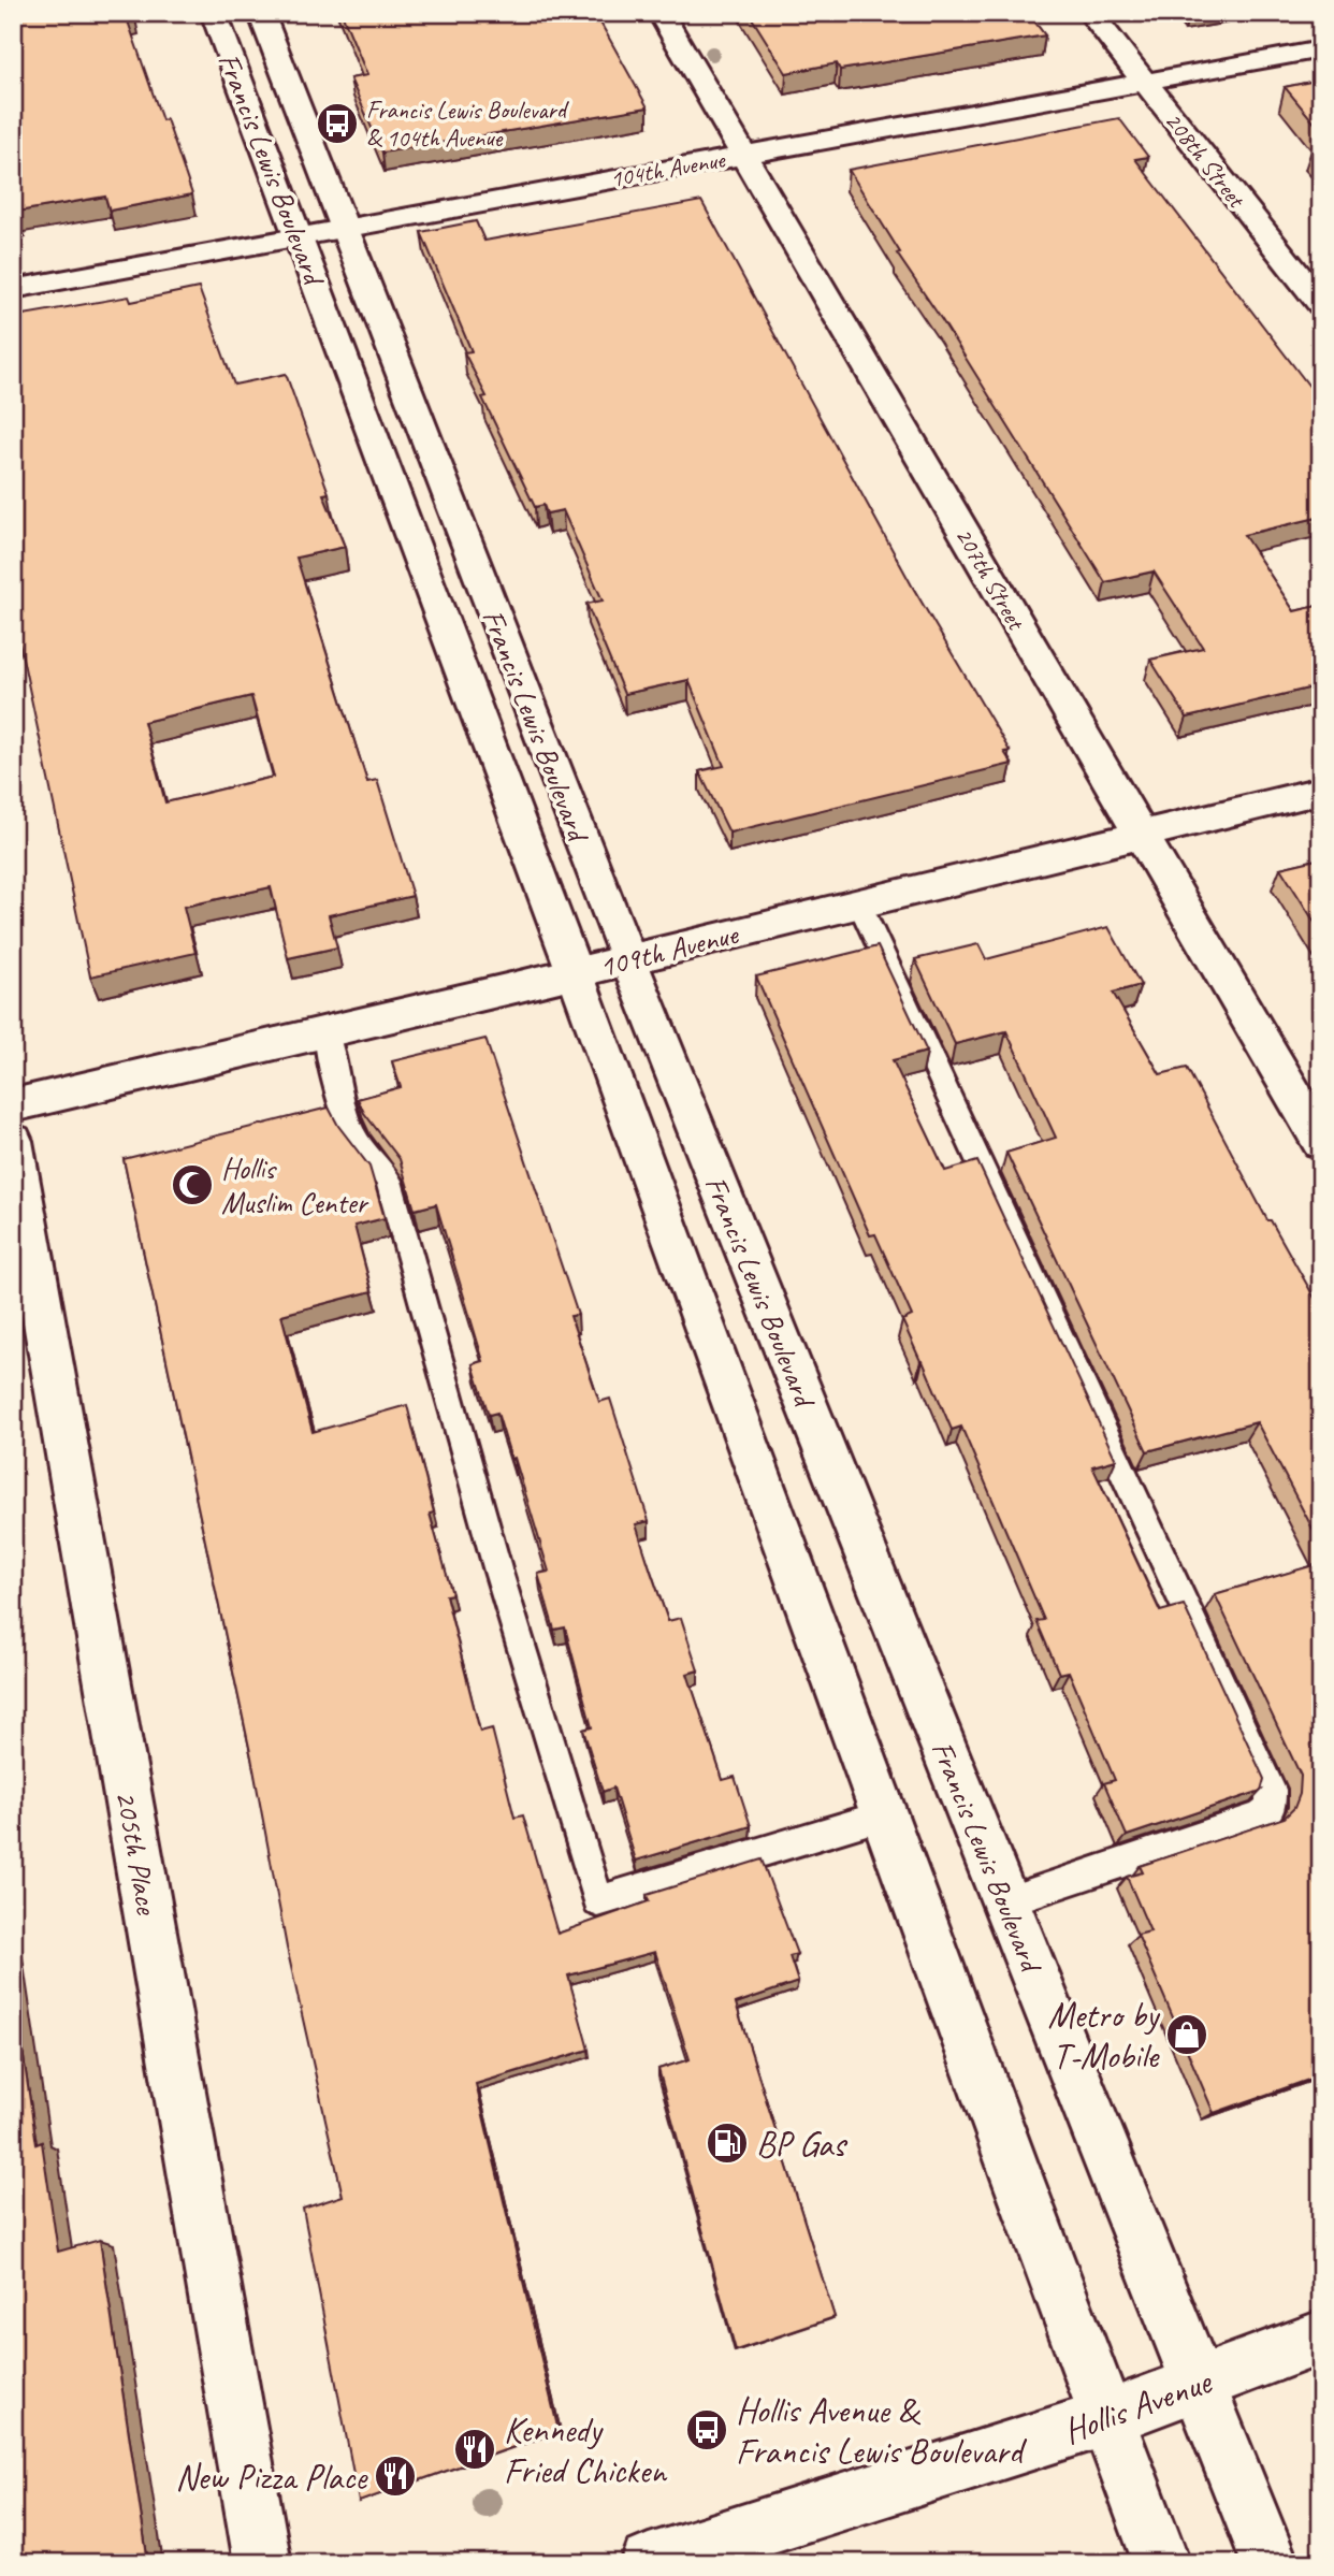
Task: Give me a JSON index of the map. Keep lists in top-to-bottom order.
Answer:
{
  "streets": {
    "street": [
      "208th Street",
      "Francis Lewis Boulevard",
      "104th Avenue",
      "207th Street",
      "109th Avenue",
      "205th Place",
      "Hollis Avenue"
    ]
  },
  "crossings": [
    ["208th Street", "104th Avenue"],
    ["Francis Lewis Boulevard", "104th Avenue"],
    ["Francis Lewis Boulevard", "109th Avenue"],
    ["Francis Lewis Boulevard", "Hollis Avenue"],
    ["104th Avenue", "207th Street"],
    ["207th Street", "109th Avenue"]
  ],
  "places": {
    "bus stop": ["Francis Lewis Boulevard & 104th Avenue", "Hollis Avenue & Francis Lewis Boulevard"],
    "mosque": ["Hollis Muslim Center"],
    "shop": ["Metro by T-Mobile"],
    "fuel station": ["BP Gas"],
    "restaurant": ["Kennedy Fried Chicken", "New Pizza Place"]
  }
}
